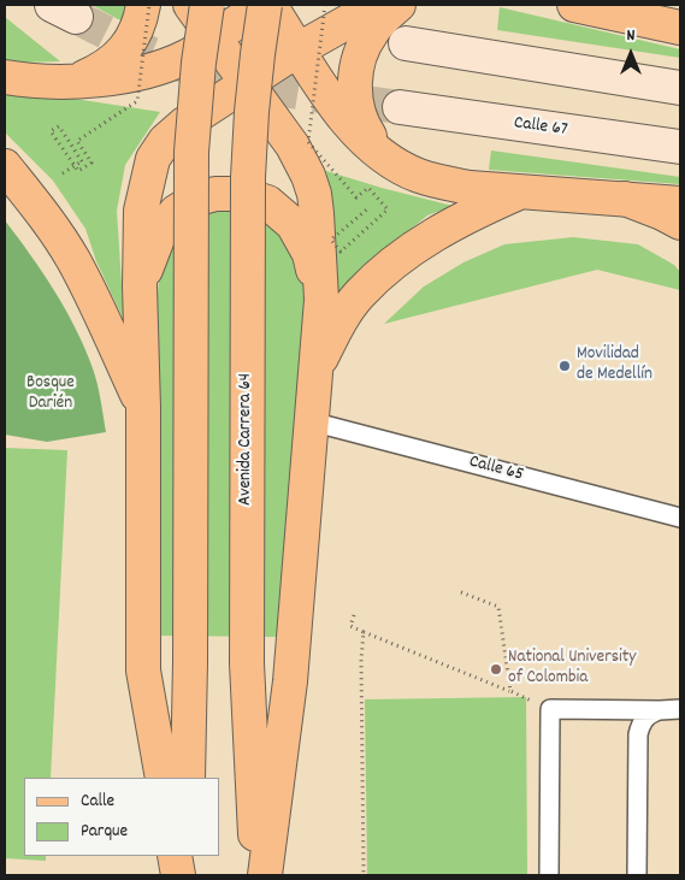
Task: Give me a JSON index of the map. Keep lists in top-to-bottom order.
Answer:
{
  "streets": {
    "main road": ["Calle 67", "Avenida Carrera 64"],
    "lane": ["Calle 65"]
  },
  "parks": ["Bosque Darién"],
  "places": ["Movilidad de Medellín", "National University of Colombia"],
  "legend": ["Calle", "Parque"],
  "north": "top"
}
